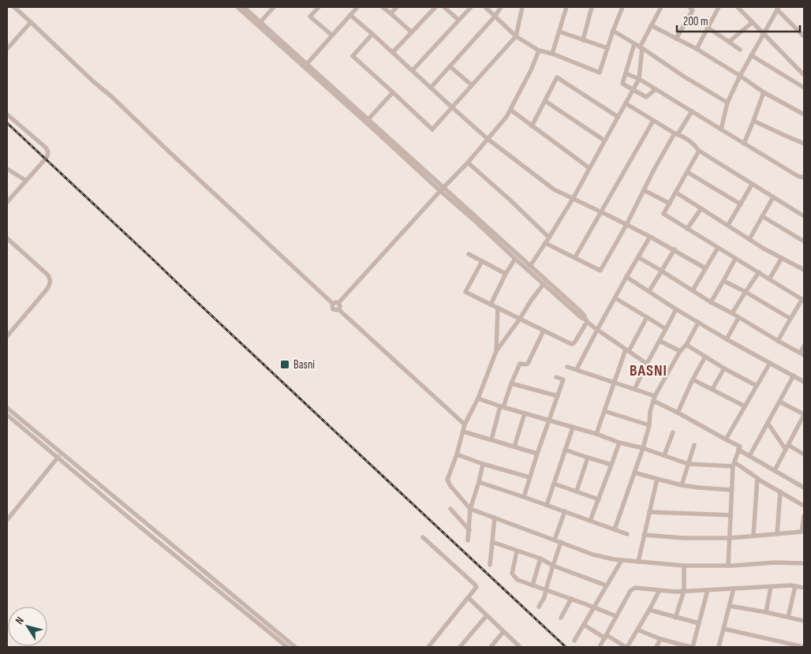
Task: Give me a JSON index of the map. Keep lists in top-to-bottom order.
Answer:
{
  "districts": ["BASNI"],
  "places": {
    "transit": ["Basni"]
  },
  "scale_bar": "200 m",
  "north": "top left"
}
